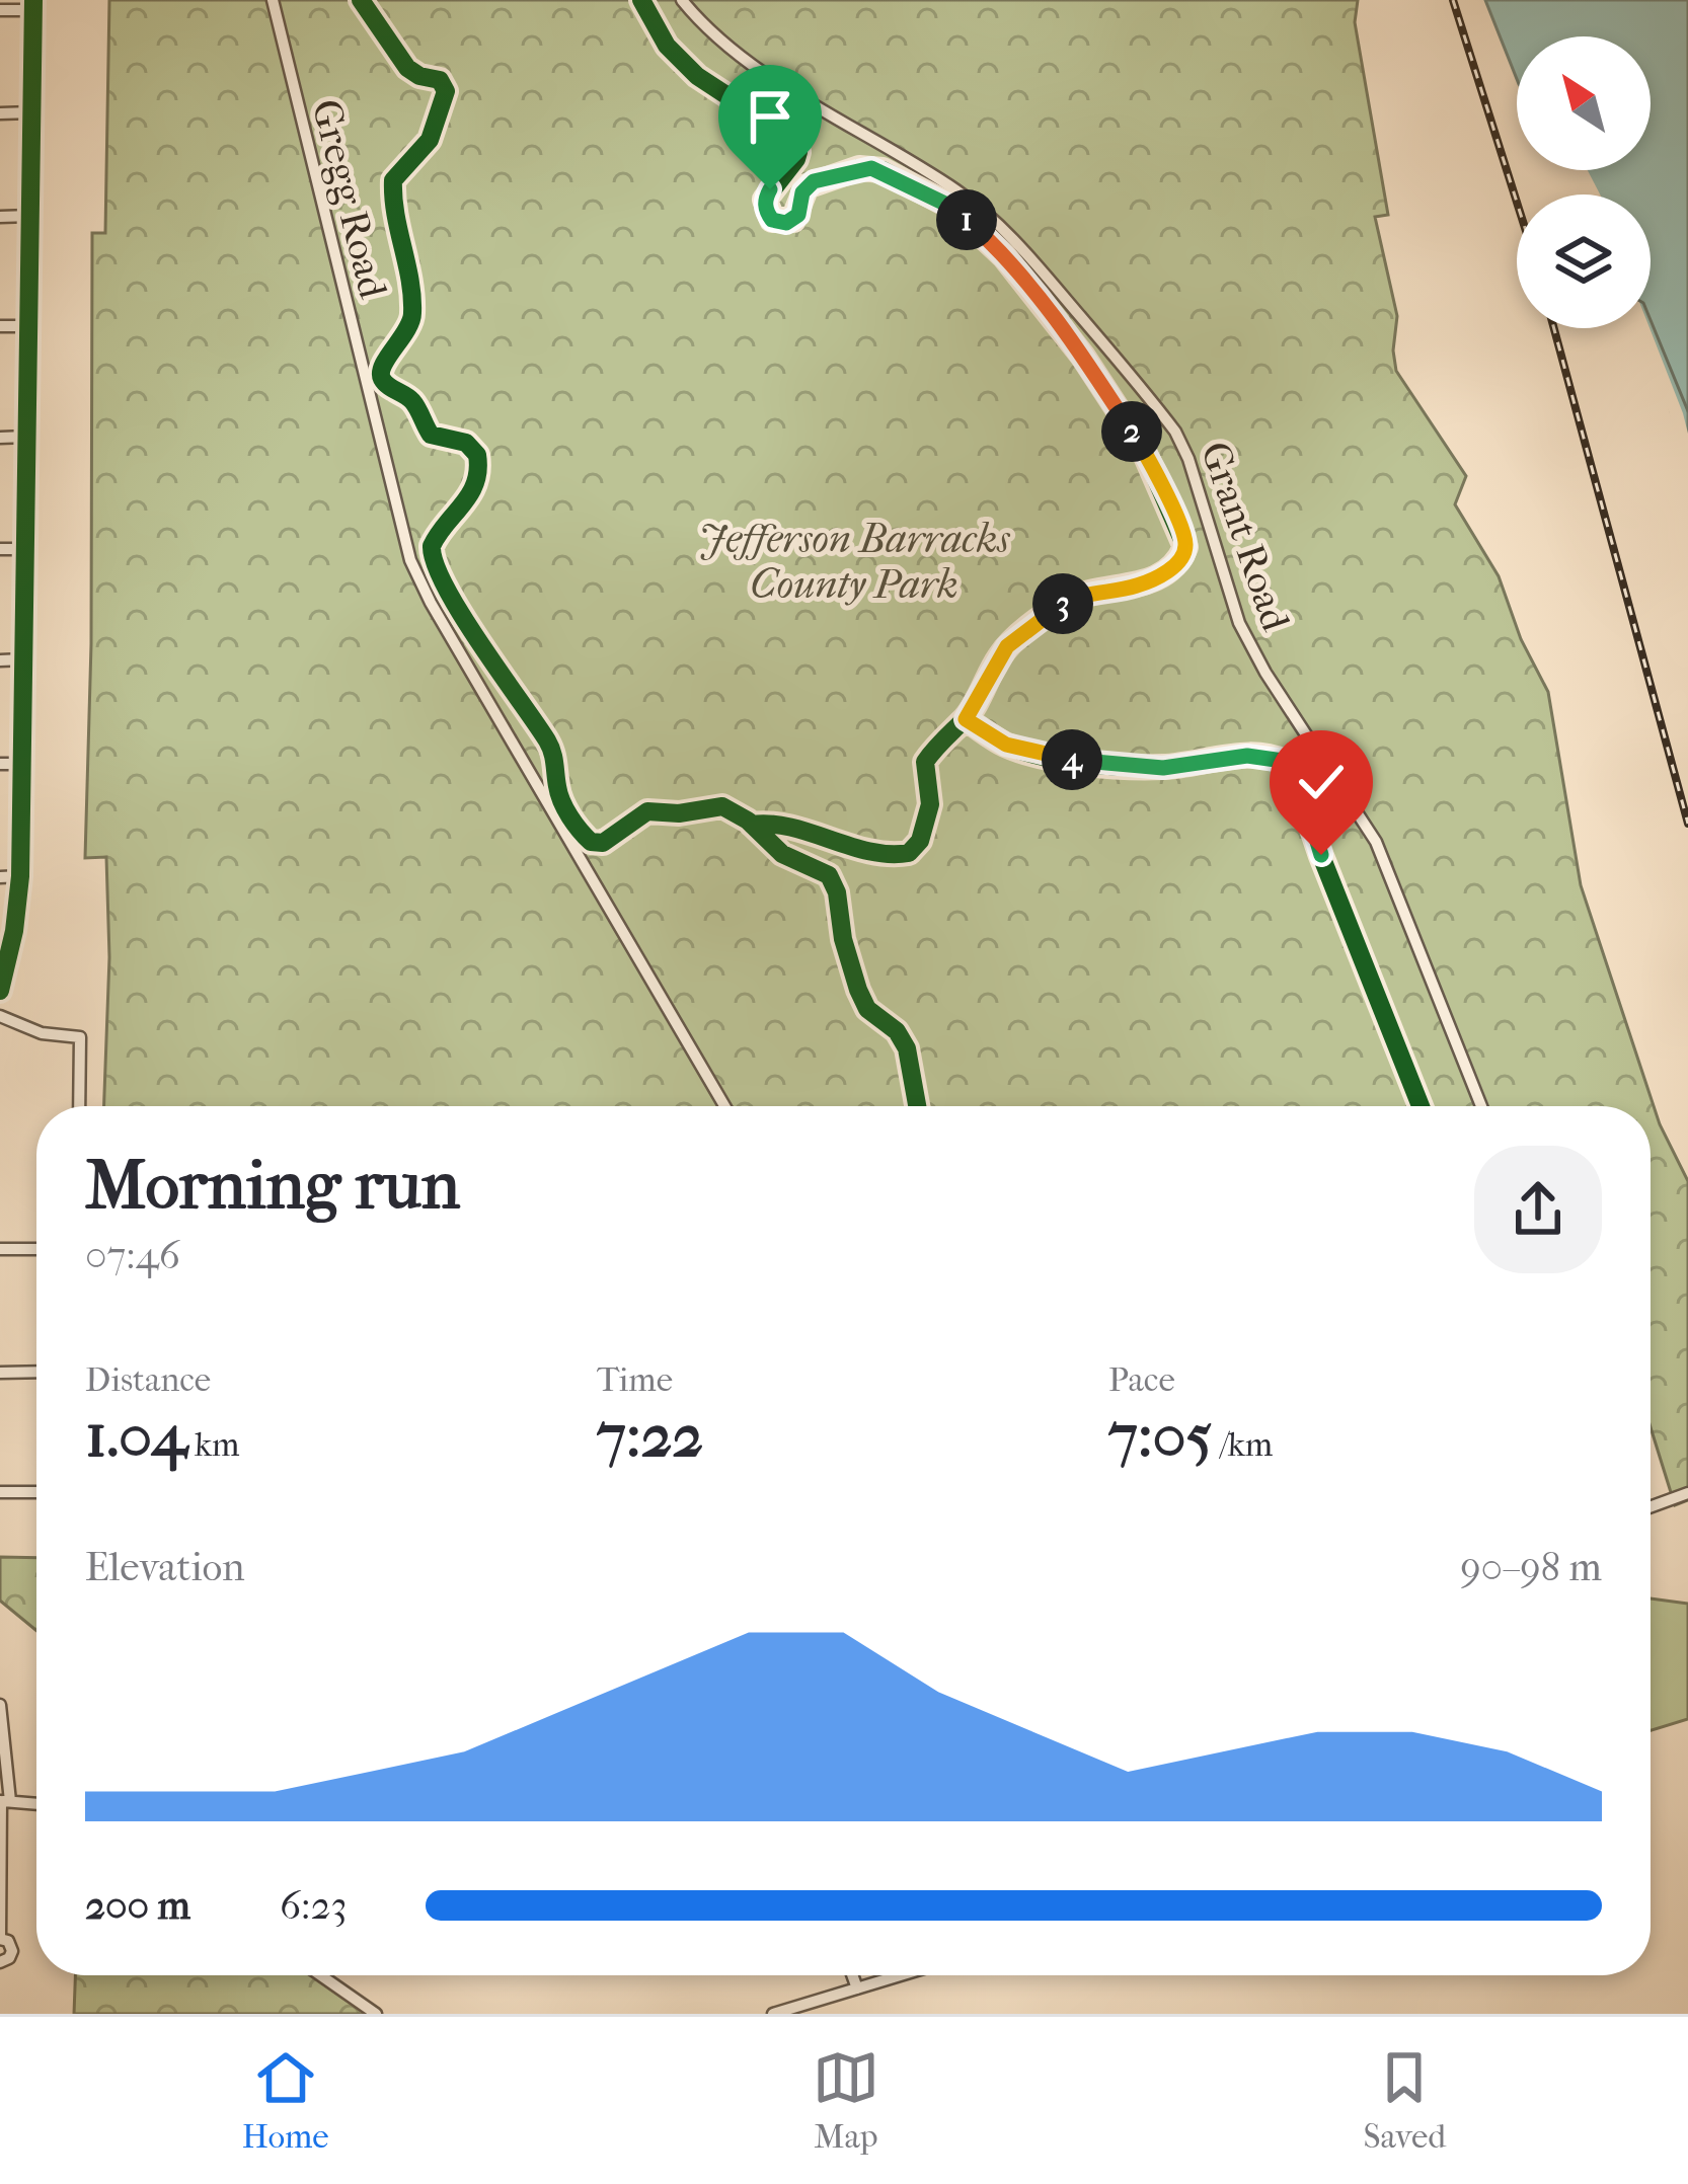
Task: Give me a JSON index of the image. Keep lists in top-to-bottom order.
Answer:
{
  "streets": {
    "street": ["Gregg Road", "Grant Road"]
  },
  "parks": ["Jefferson Barracks County Park"],
  "north": "top left",
  "page": {
    "pins": [
      "1",
      "2",
      "3",
      "4"
    ],
    "heading": ["Morning run", "07:46"],
    "stats": [
      ["Distance", "1.04 km"],
      ["Time", "7:22"],
      ["Pace", "7:05 /km"]
    ],
    "chart": ["Elevation", "90–98 m"],
    "list": [
      {
        "name": "200 m",
        "note": "6:23"
      }
    ],
    "tabs": ["Home", "Map", "Saved"]
  }
}
